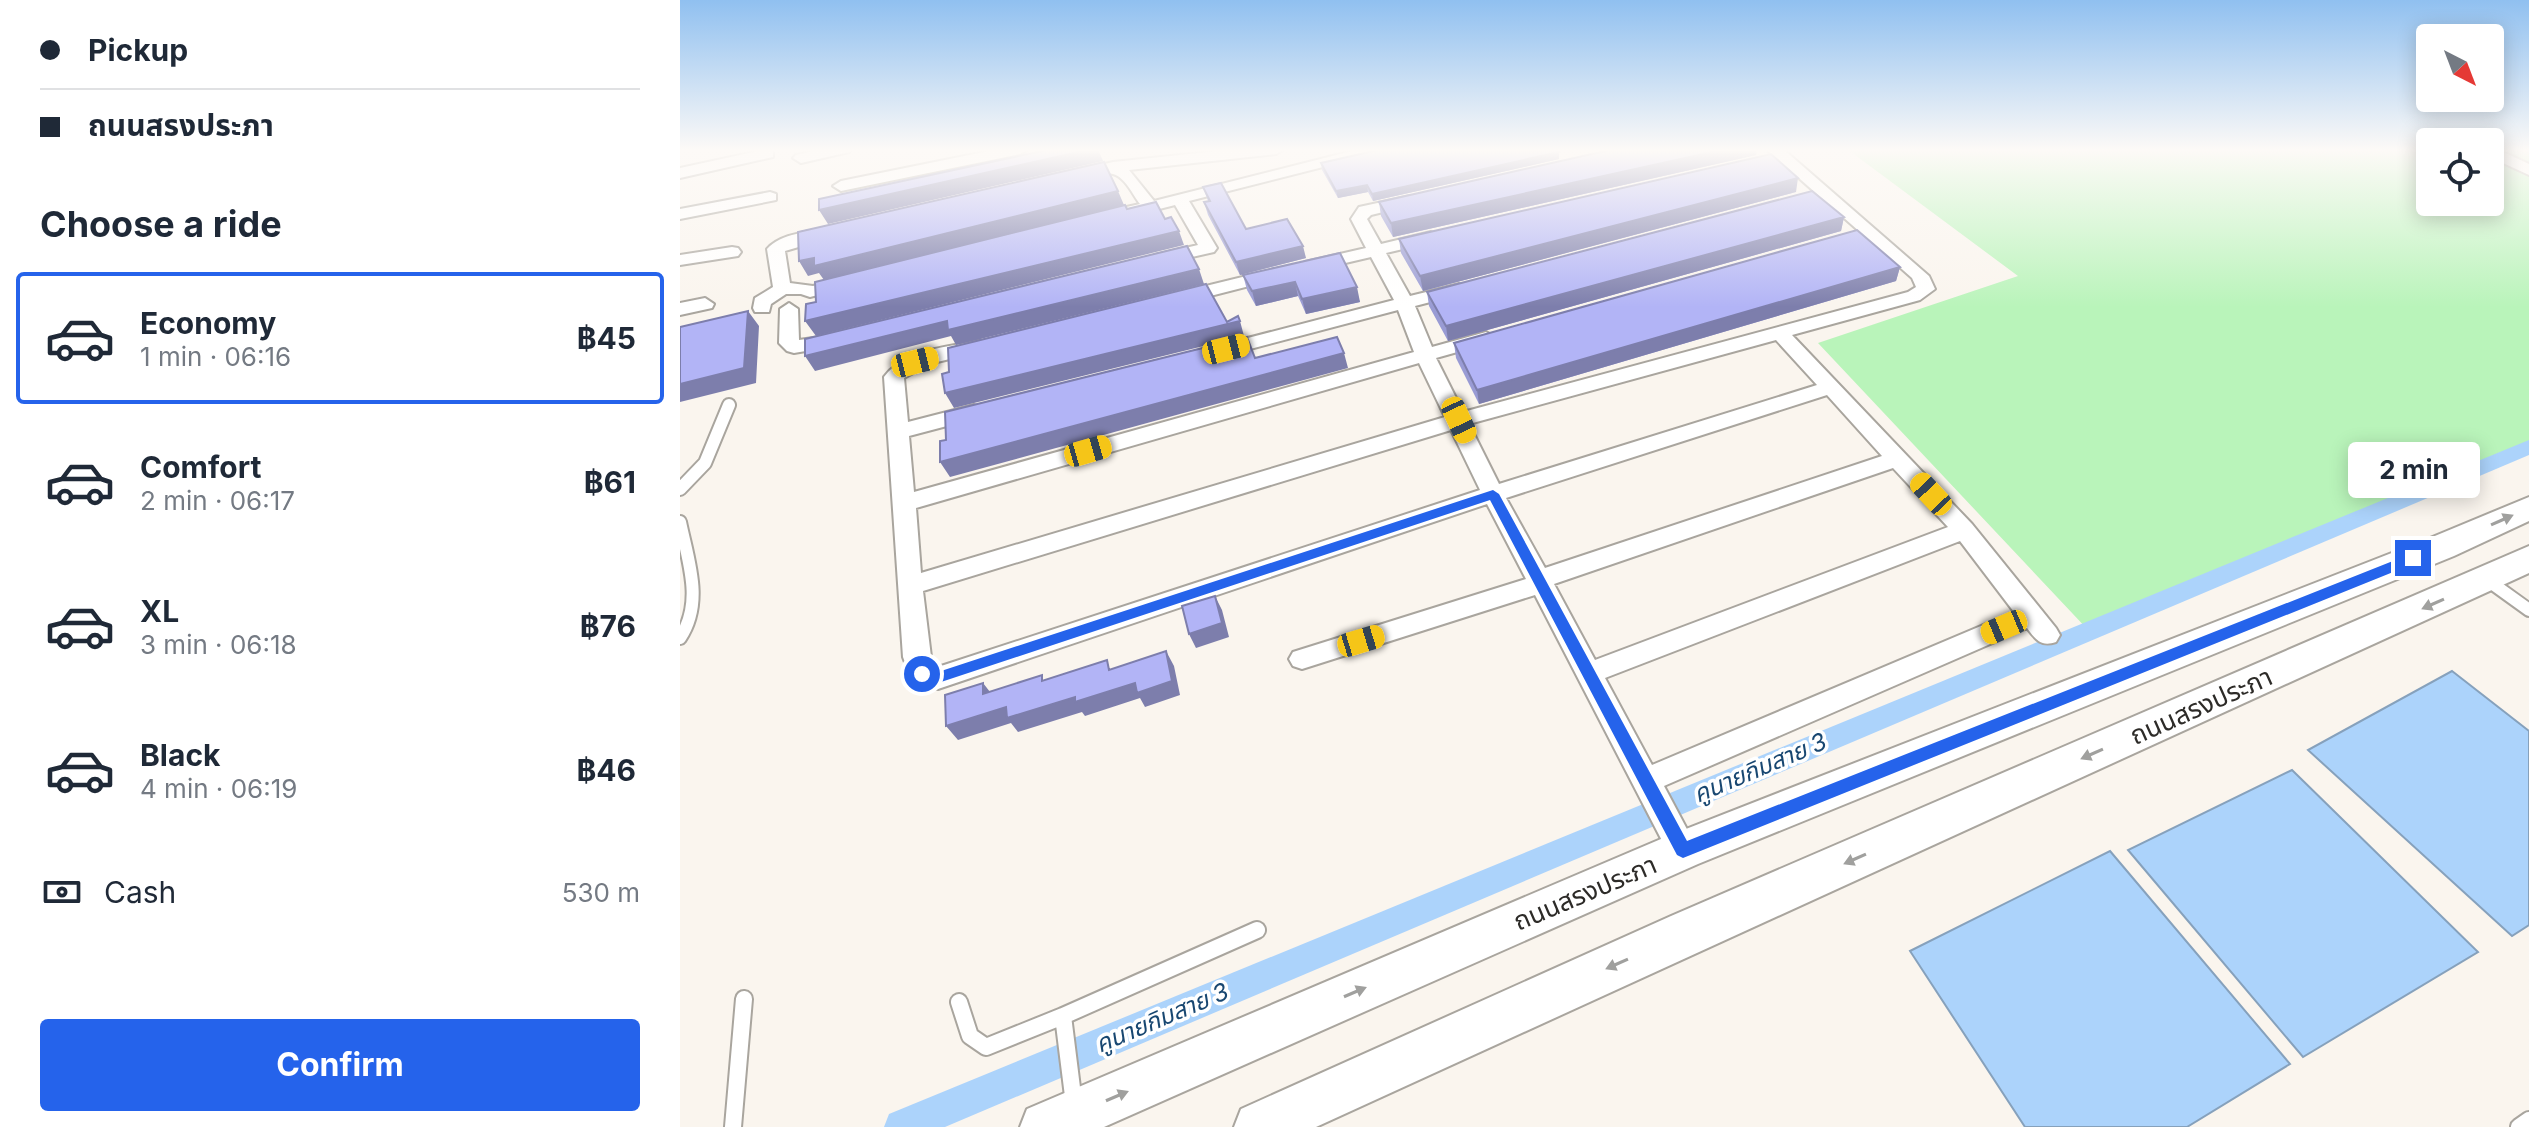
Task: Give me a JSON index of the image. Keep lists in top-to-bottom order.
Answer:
{
  "streets": {
    "main road": ["ถนนสรงประภา"]
  },
  "water": ["คูนายกิมสาย 3"],
  "north": "bottom right",
  "page": {
    "banner": ["Pickup", "ถนนสรงประภา"],
    "heading": "Choose a ride",
    "list": [
      {
        "name": "Economy",
        "note": "1 min · 06:16",
        "value": "฿45"
      },
      {
        "name": "Comfort",
        "note": "2 min · 06:17",
        "value": "฿61"
      },
      {
        "name": "XL",
        "note": "3 min · 06:18",
        "value": "฿76"
      },
      {
        "name": "Black",
        "note": "4 min · 06:19",
        "value": "฿46"
      }
    ],
    "bubble": "2 min",
    "pay": ["Cash", "530 m"],
    "buttons": "Confirm"
  }
}
